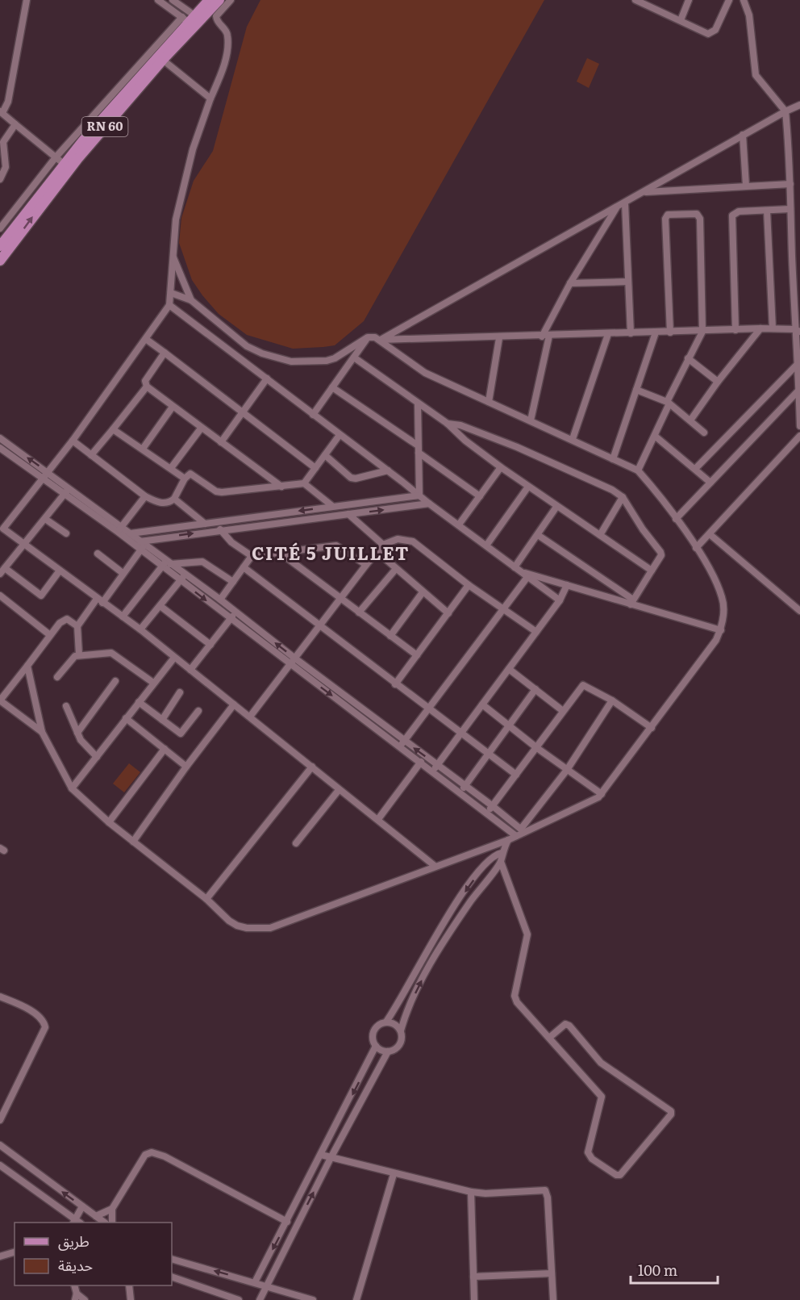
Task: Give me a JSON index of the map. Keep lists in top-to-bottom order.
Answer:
{
  "streets": {
    "main road": ["RN 60"]
  },
  "districts": ["CITÉ 5 JUILLET"],
  "legend": ["طريق", "حديقة"],
  "scale_bar": "100 m"
}
